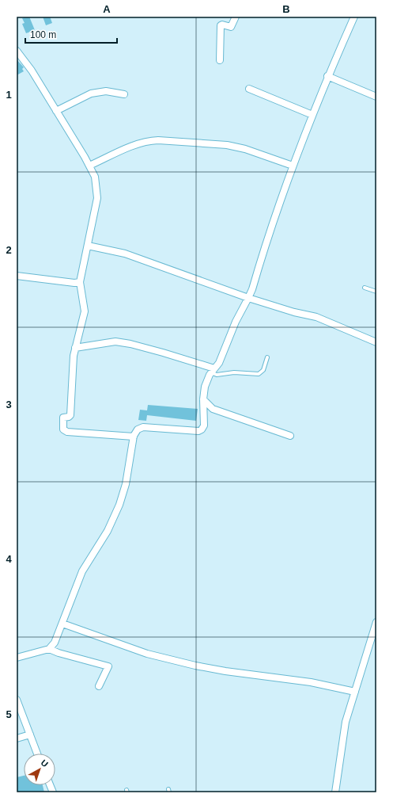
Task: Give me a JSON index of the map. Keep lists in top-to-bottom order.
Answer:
{
  "scale_bar": "100 m",
  "north": "top right",
  "grid": {
    "columns": ["A", "B"],
    "rows": [
      "1",
      "2",
      "3",
      "4",
      "5"
    ]
  }
}
